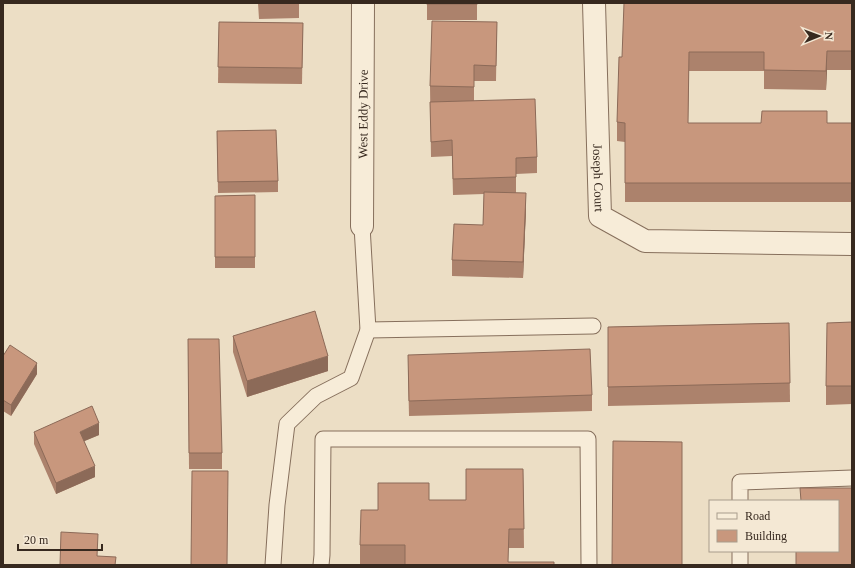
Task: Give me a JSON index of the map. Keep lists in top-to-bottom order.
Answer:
{
  "streets": {
    "street": ["West Eddy Drive", "Joseph Court"]
  },
  "legend": ["Road", "Building"],
  "scale_bar": "20 m",
  "north": "right"
}
